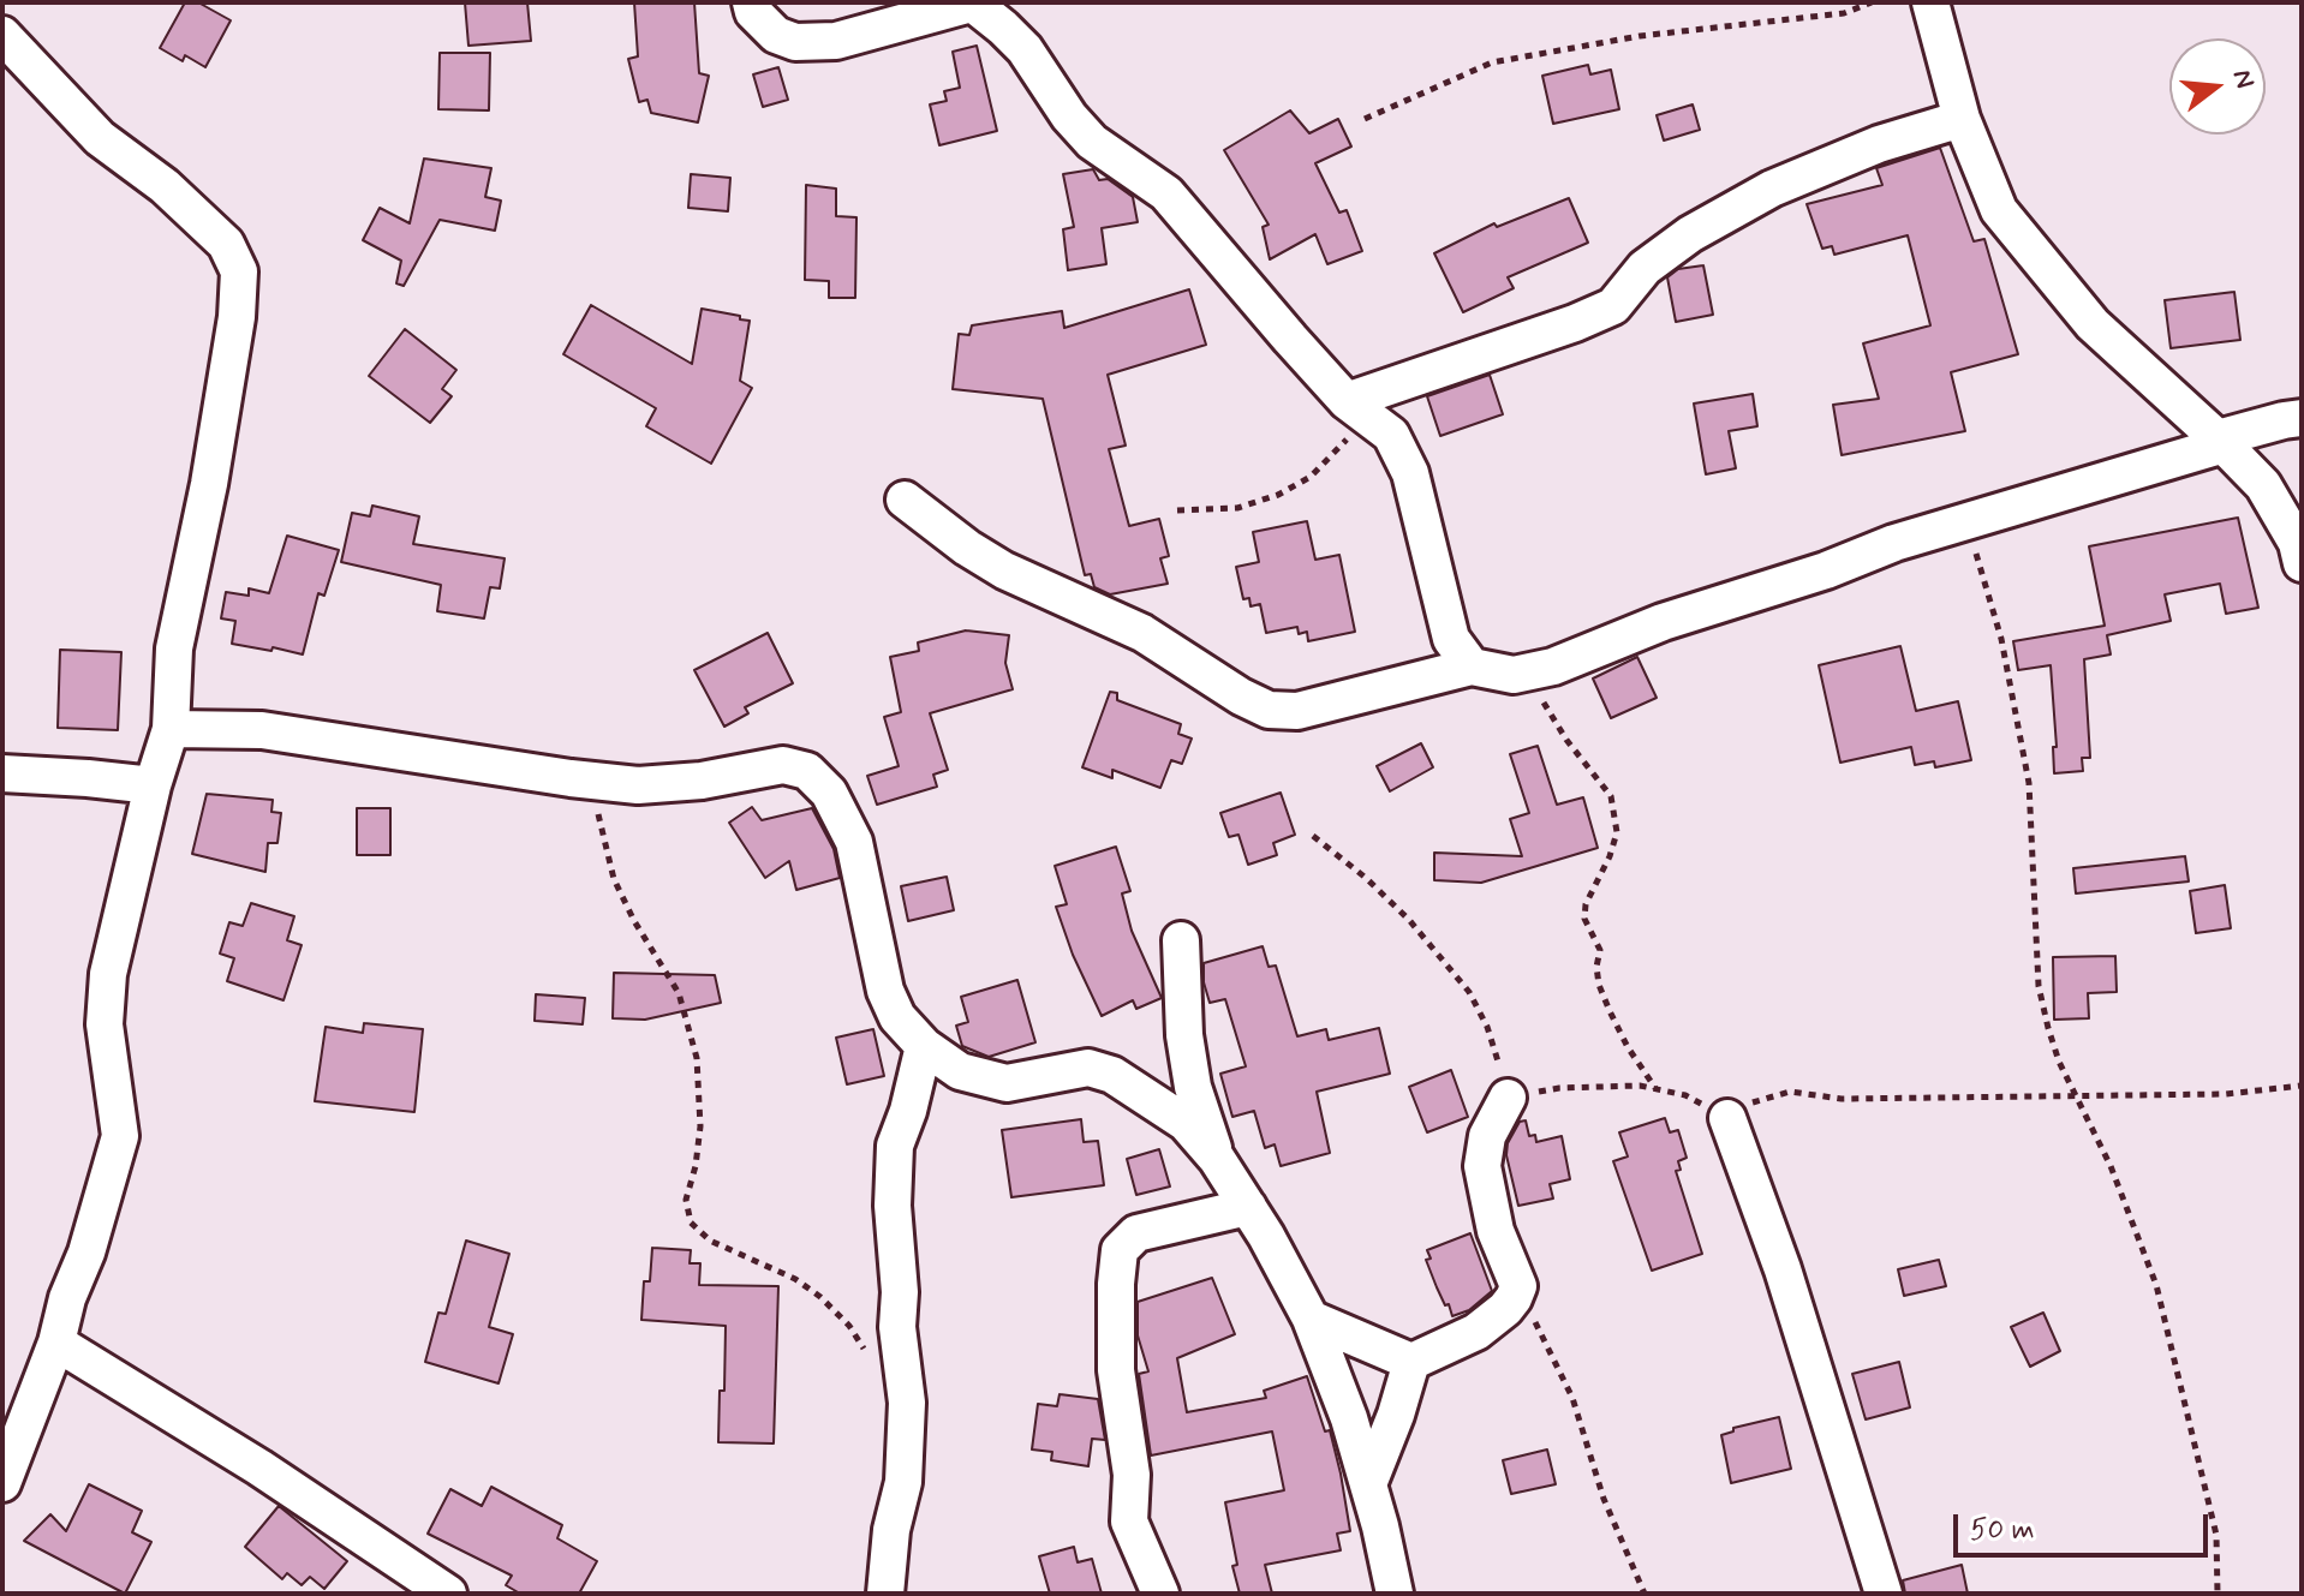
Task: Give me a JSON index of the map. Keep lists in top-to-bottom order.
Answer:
{
  "scale_bar": "50 m",
  "north": "right"
}
